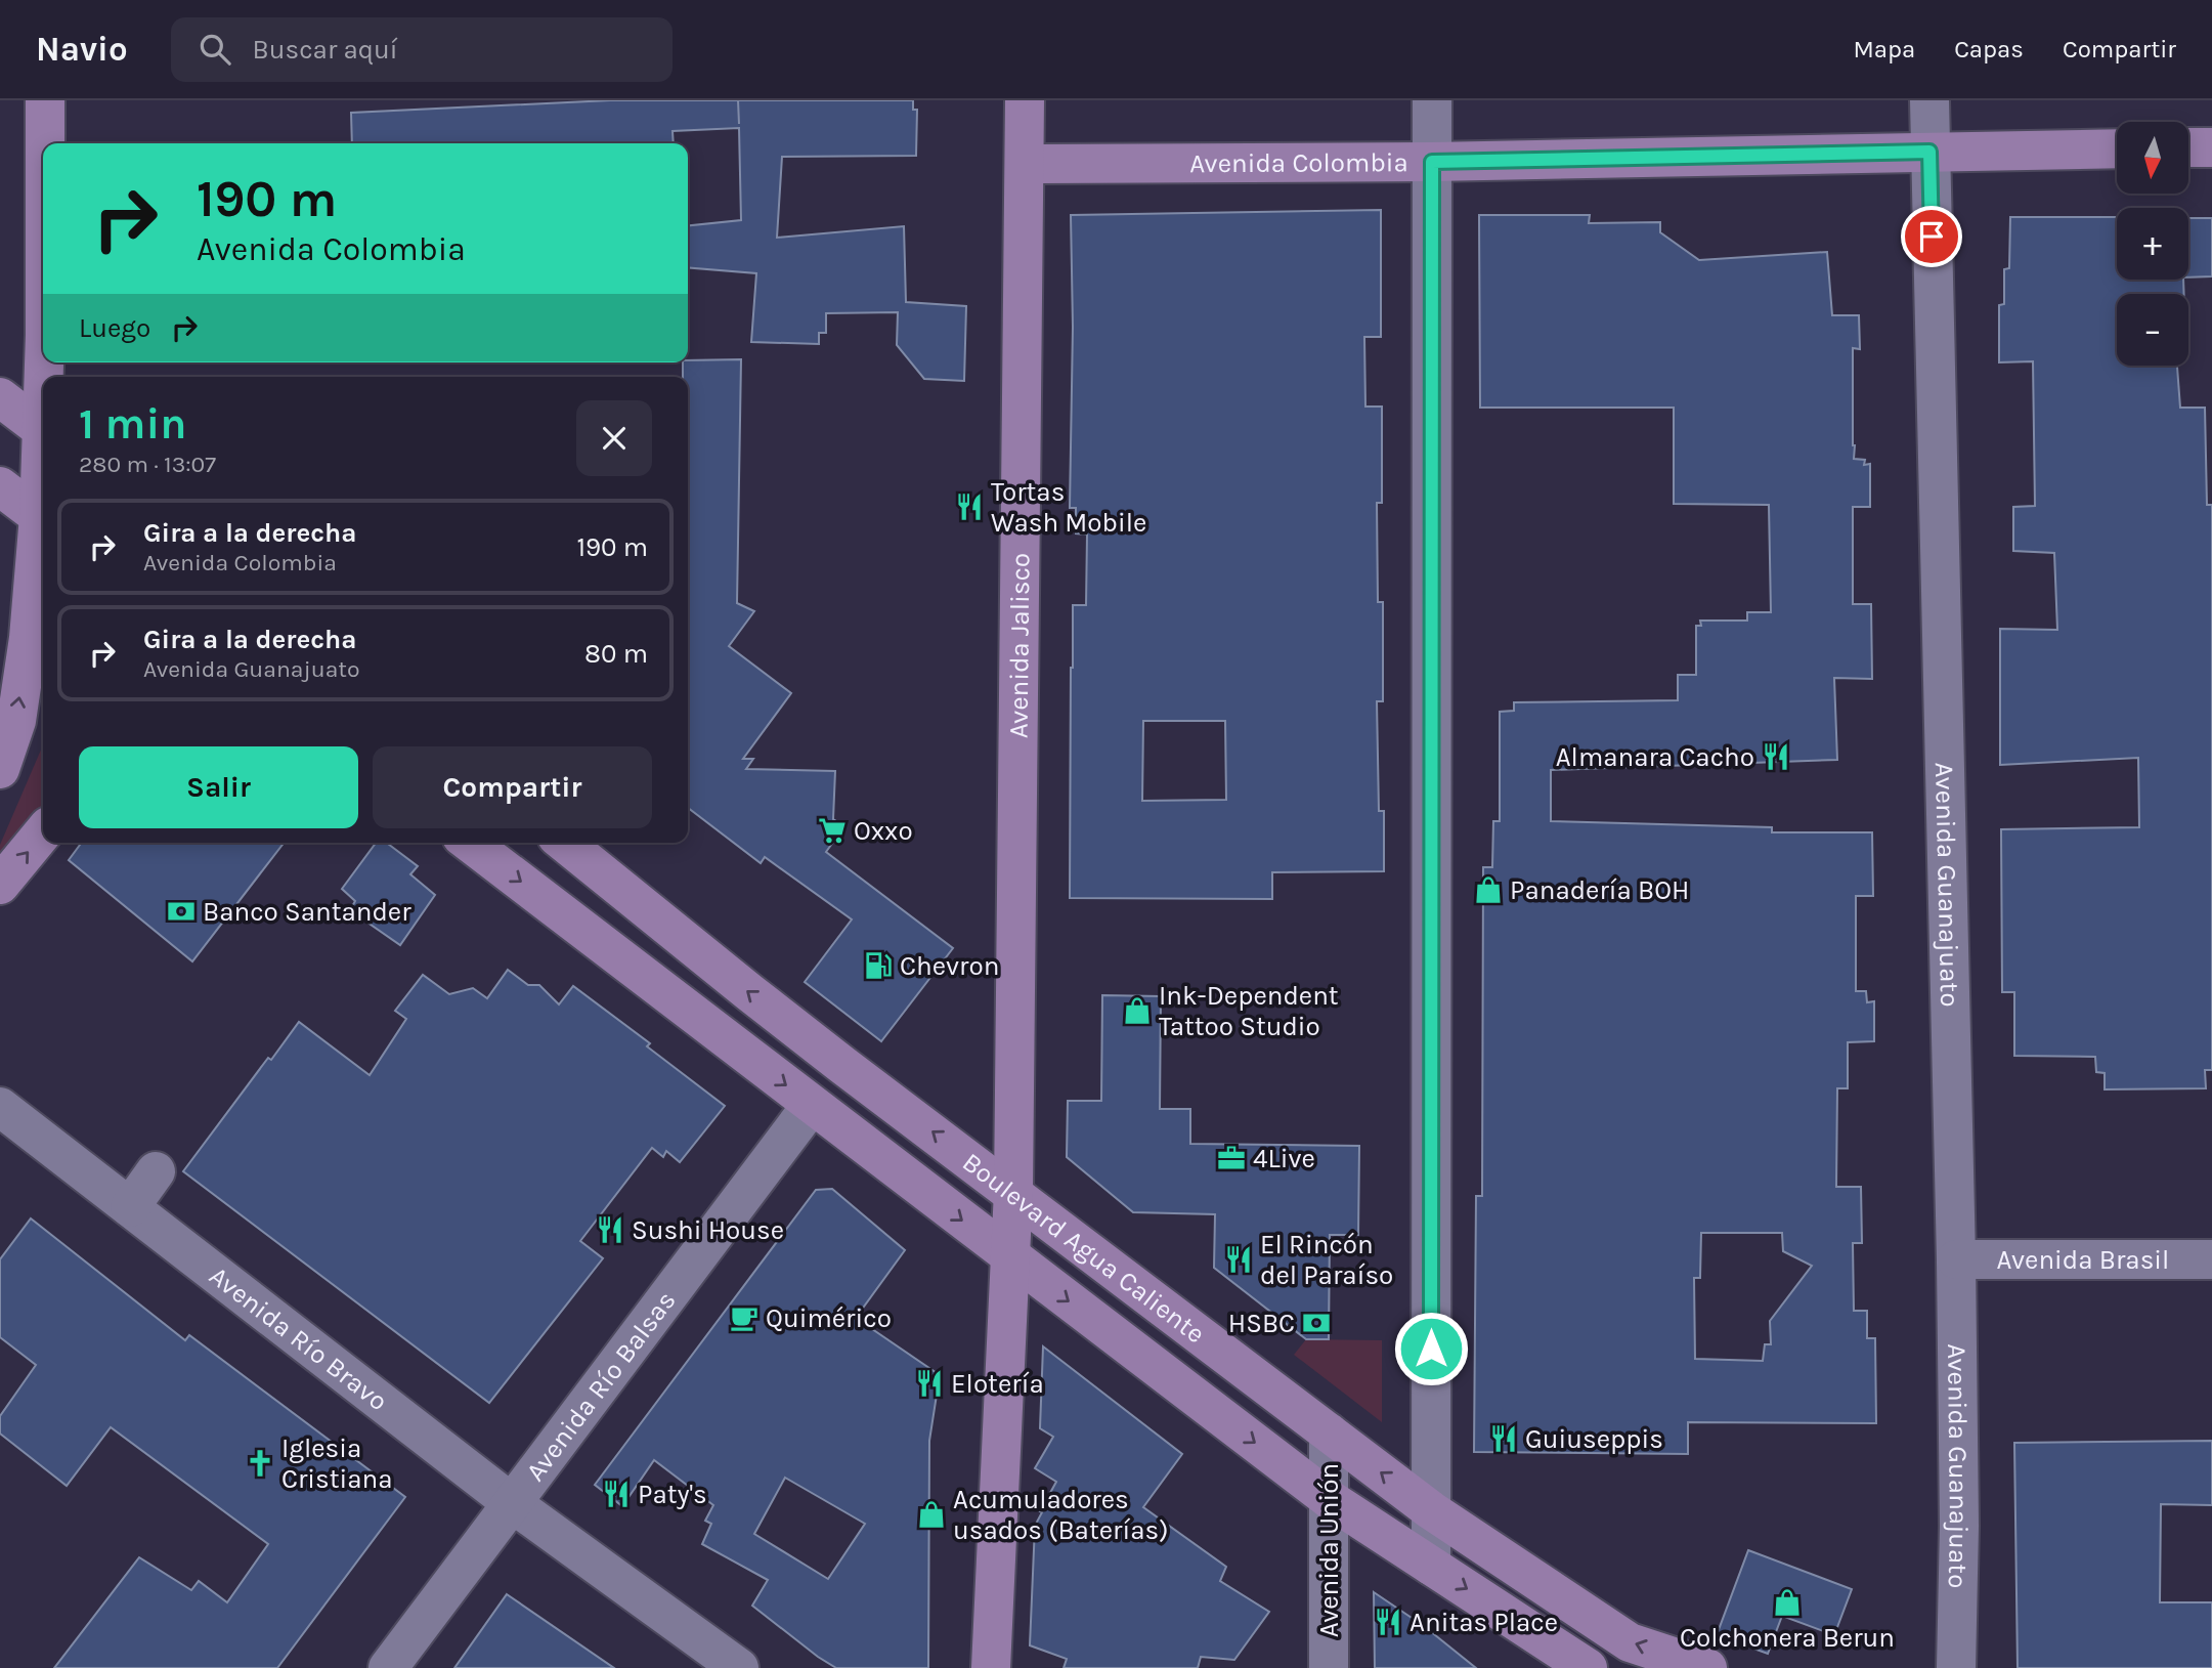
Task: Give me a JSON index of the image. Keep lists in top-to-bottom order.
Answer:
{
  "streets": {
    "main road": ["Avenida Colombia", "Avenida Jalisco", "Boulevard Agua Caliente"],
    "street": [
      "Avenida Guanajuato",
      "Avenida Brasil",
      "Avenida Río Bravo",
      "Avenida Río Balsas",
      "Avenida Unión"
    ]
  },
  "crossings": [
    ["Avenida Colombia", "Avenida Jalisco"],
    ["Avenida Colombia", "Avenida Guanajuato"],
    ["Avenida Jalisco", "Boulevard Agua Caliente"],
    ["Avenida Guanajuato", "Avenida Brasil"],
    ["Boulevard Agua Caliente", "Avenida Río Balsas"],
    ["Boulevard Agua Caliente", "Avenida Unión"],
    ["Avenida Río Bravo", "Avenida Río Balsas"]
  ],
  "places": {
    "restaurant": [
      "Tortas Wash Mobile",
      "Almanara Cacho",
      "Sushi House",
      "El Rincón del Paraíso",
      "Elotería",
      "Guiuseppis",
      "Paty's",
      "Anitas Place"
    ],
    "supermarket": ["Oxxo"],
    "shop": [
      "Panadería BOH",
      "Ink-Dependent Tattoo Studio",
      "Acumuladores usados (Baterías)",
      "Colchonera Berun"
    ],
    "bank": ["Banco Santander", "HSBC"],
    "fuel station": ["Chevron"],
    "office": ["4Live"],
    "cafe": ["Quimérico"],
    "church": ["Iglesia Cristiana"]
  },
  "north": "bottom",
  "page": {
    "header": "Navio",
    "search": "Buscar aquí",
    "nav": ["Mapa", "Capas", "Compartir"],
    "map_buttons": ["+", "−"],
    "turn": ["190 m", "Avenida Colombia"],
    "then": "Luego",
    "heading": ["1 min", "280 m · 13:07"],
    "list": [
      {
        "name": "Gira a la derecha",
        "note": "Avenida Colombia",
        "value": "190 m"
      },
      {
        "name": "Gira a la derecha",
        "note": "Avenida Guanajuato",
        "value": "80 m"
      }
    ],
    "buttons": ["Salir", "Compartir"]
  }
}
